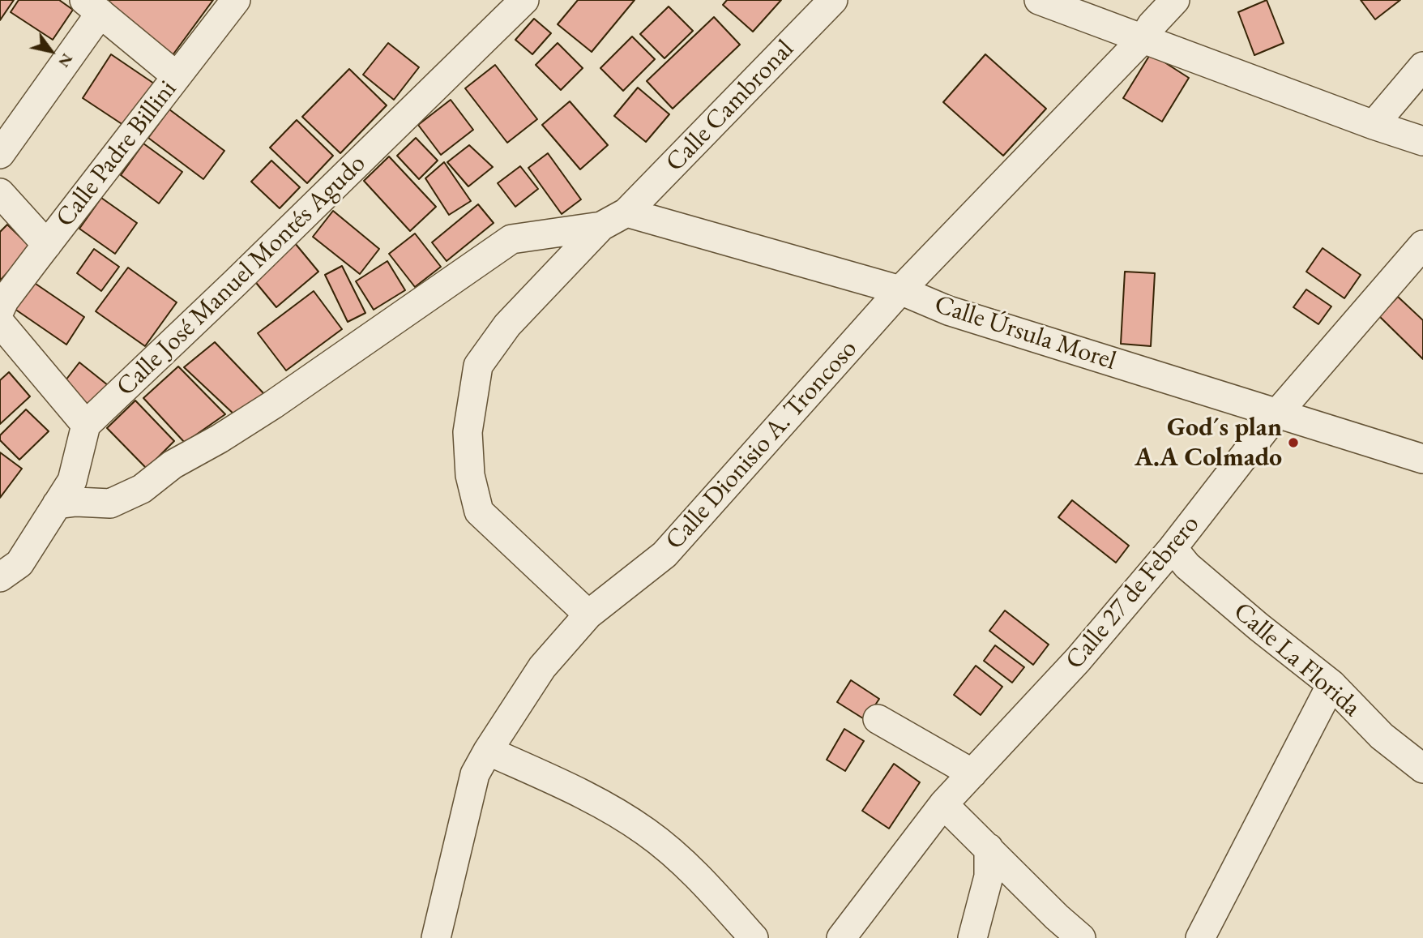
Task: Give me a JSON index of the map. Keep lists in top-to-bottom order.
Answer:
{
  "streets": {
    "street": [
      "Calle Cambronal",
      "Calle Padre Billini",
      "Calle José Manuel Montés Agudo",
      "Calle Úrsula Morel",
      "Calle Dionisio A. Troncoso",
      "Calle 27 de Febrero",
      "Calle La Florida"
    ]
  },
  "crossings": [
    ["Calle Cambronal", "Calle Úrsula Morel"],
    ["Calle Úrsula Morel", "Calle Dionisio A. Troncoso"],
    ["Calle Úrsula Morel", "Calle 27 de Febrero"],
    ["Calle 27 de Febrero", "Calle La Florida"]
  ],
  "places": ["God´s plan A.A Colmado"],
  "north": "bottom right"
}
